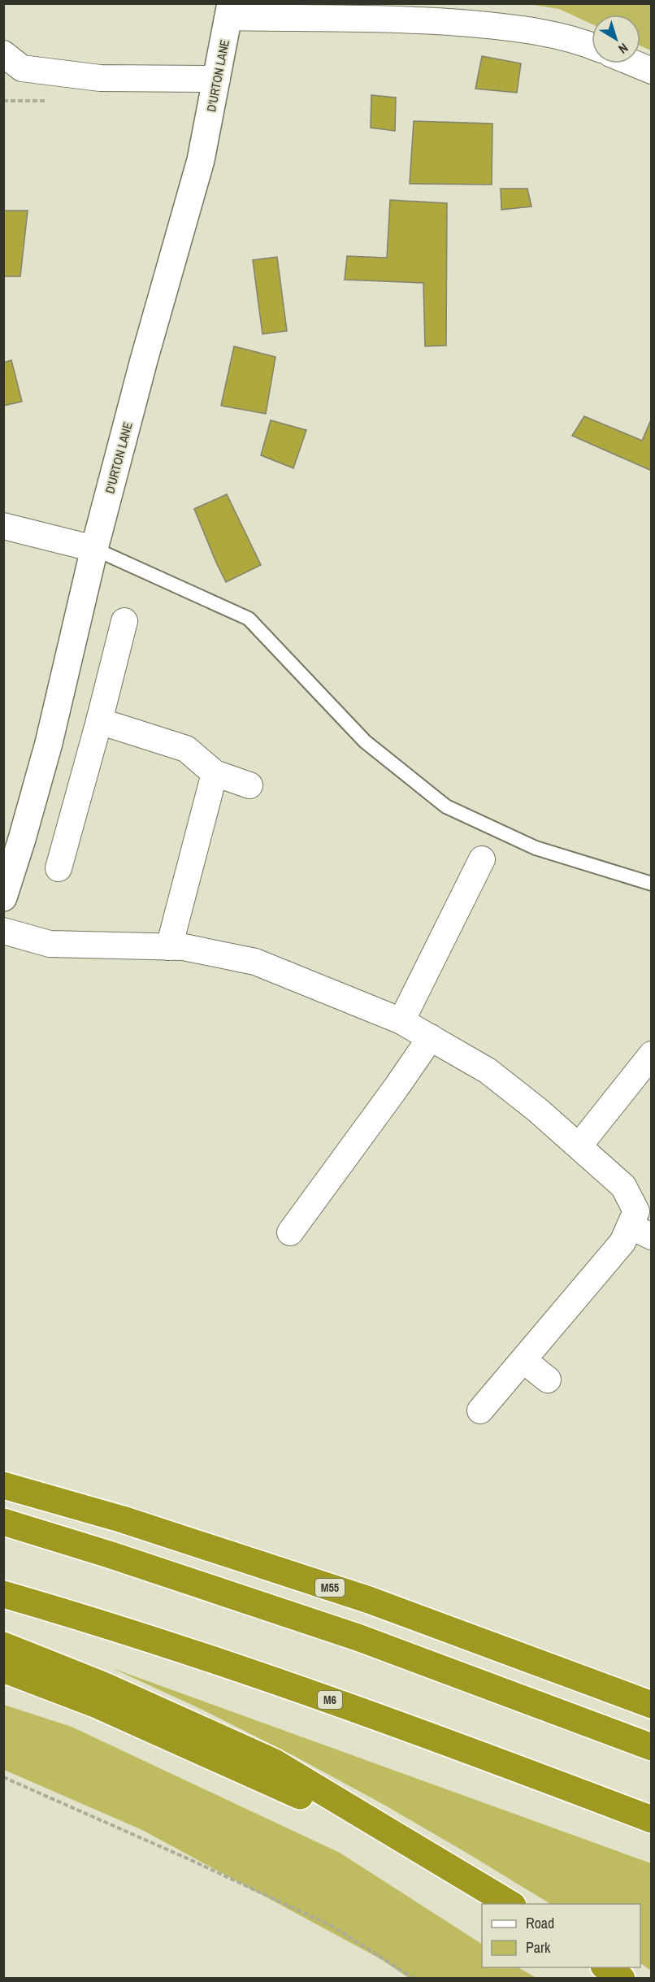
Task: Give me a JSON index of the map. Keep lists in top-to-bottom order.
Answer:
{
  "streets": {
    "highway": ["M55", "M6"],
    "street": ["D'URTON LANE"]
  },
  "legend": ["Road", "Park"],
  "north": "bottom right"
}
